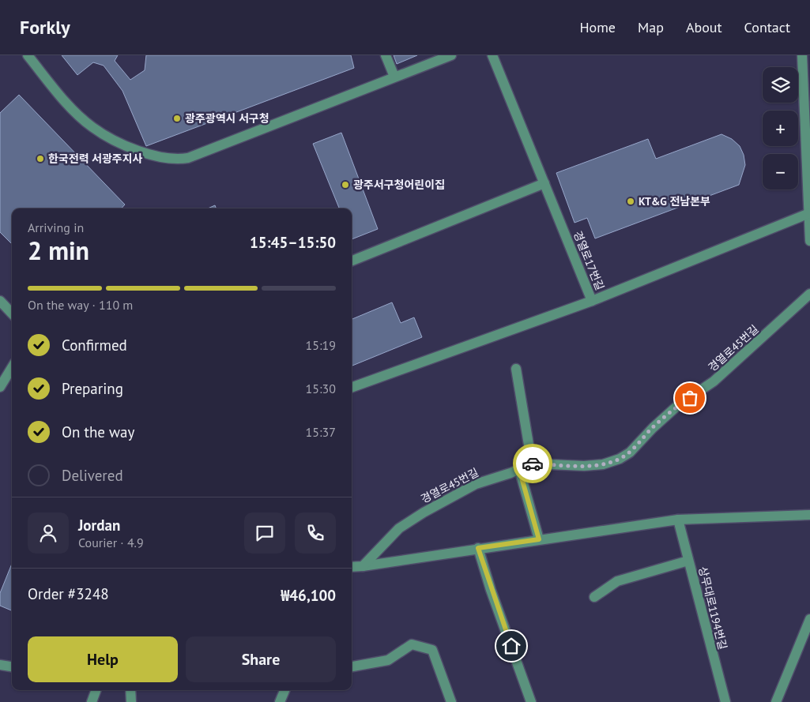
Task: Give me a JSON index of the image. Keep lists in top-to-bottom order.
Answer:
{
  "streets": {
    "street": ["경열로17번길", "경열로45번길", "상무대로1194번길"]
  },
  "places": [
    "광주광역시 서구청",
    "한국전력 서광주지사",
    "광주서구청어린이집",
    "KT&G 전남본부"
  ],
  "page": {
    "header": "Forkly",
    "nav": [
      "Home",
      "Map",
      "About",
      "Contact"
    ],
    "map_buttons": ["+", "−"],
    "heading": ["2 min", "Arriving in", "15:45–15:50"],
    "panel": [
      "Jordan",
      "Courier · 4.9",
      "Order #3248",
      "₩46,100"
    ],
    "bar": "On the way · 110 m",
    "list": [
      ["Confirmed", "15:19"],
      ["Preparing", "15:30"],
      ["On the way", "15:37"],
      "Delivered"
    ],
    "buttons": ["Help", "Share"]
  }
}
